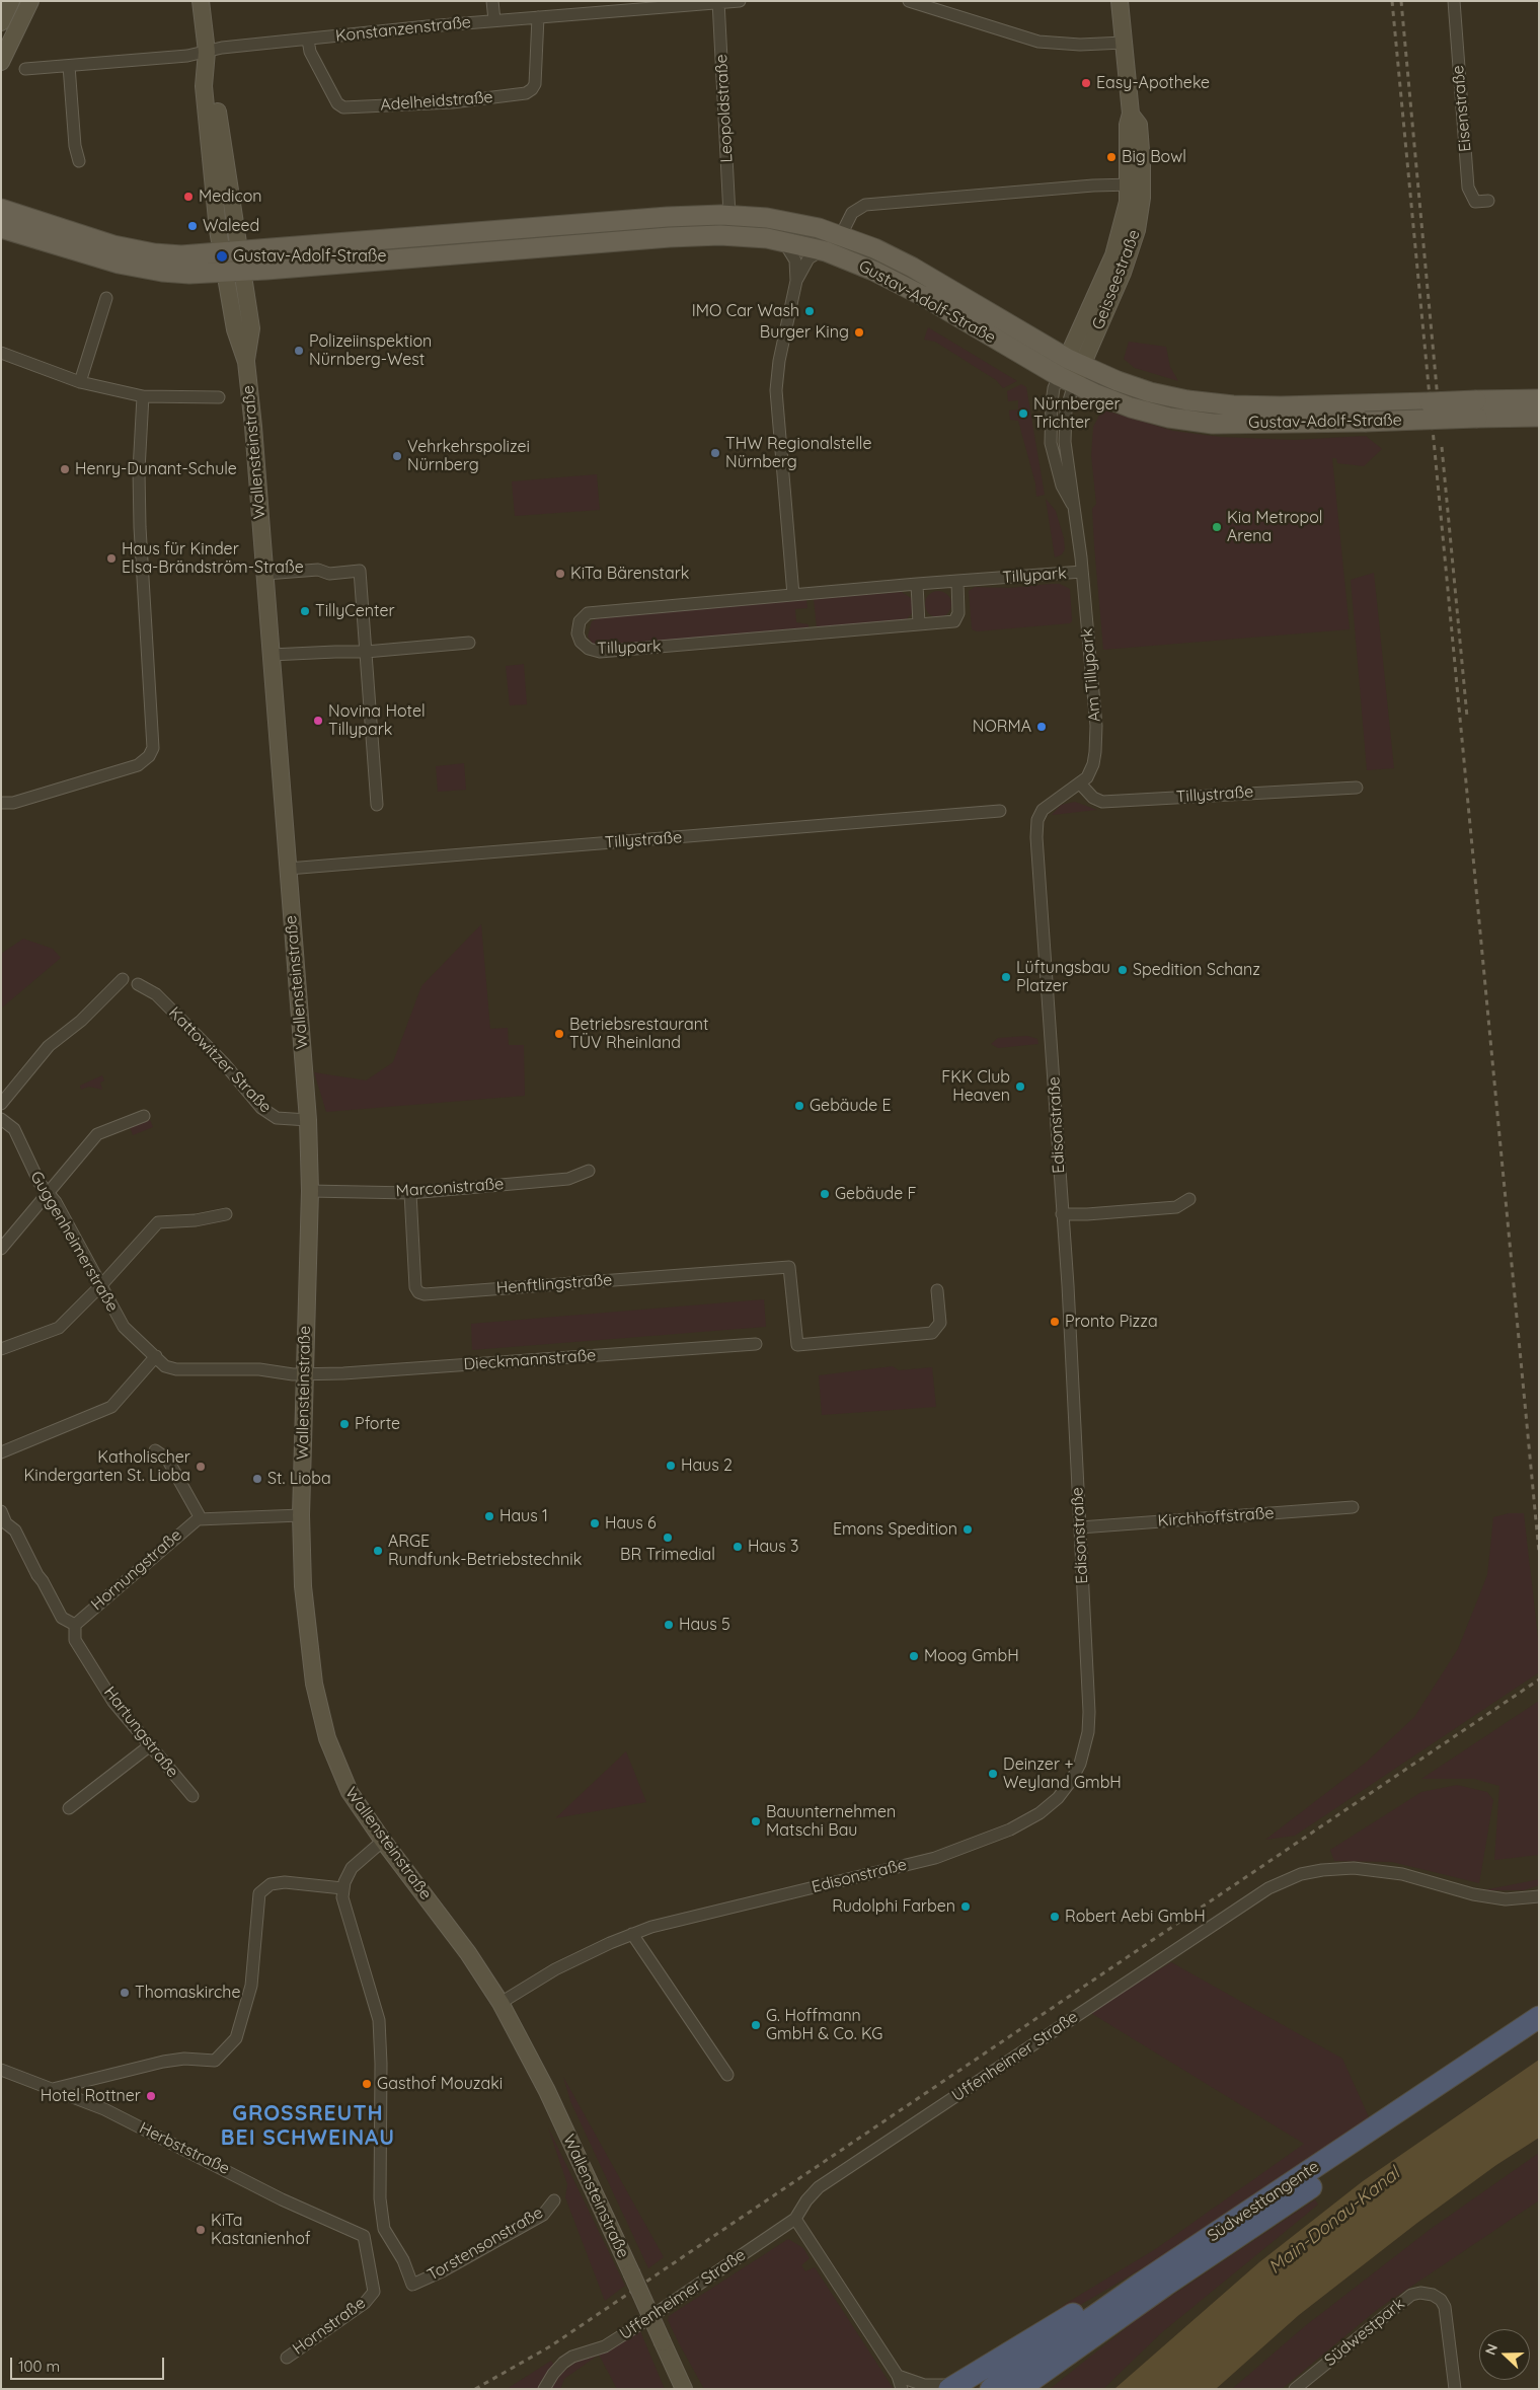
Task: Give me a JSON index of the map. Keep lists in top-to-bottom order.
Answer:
{
  "streets": {
    "highway": ["Südwesttangente"],
    "main road": ["Gustav-Adolf-Straße"],
    "street": [
      "Konstanzenstraße",
      "Adelheidstraße",
      "Leopoldstraße",
      "Eisenstraße",
      "Geisseestraße",
      "Wallensteinstraße",
      "Tillypark",
      "Am Tillypark",
      "Tillystraße",
      "Kattowitzer Straße",
      "Edisonstraße",
      "Marconistraße",
      "Guggenheimerstraße",
      "Henftlingstraße",
      "Dieckmannstraße",
      "Kirchhoffstraße",
      "Hornungstraße",
      "Hartungstraße",
      "Uffenheimer Straße",
      "Herbststraße",
      "Torstensonstraße",
      "Hornstraße",
      "Südwestpark"
    ]
  },
  "crossings": [
    ["Konstanzenstraße", "Adelheidstraße"],
    ["Konstanzenstraße", "Leopoldstraße"],
    ["Konstanzenstraße", "Wallensteinstraße"],
    ["Leopoldstraße", "Gustav-Adolf-Straße"],
    ["Geisseestraße", "Gustav-Adolf-Straße"],
    ["Geisseestraße", "Am Tillypark"],
    ["Gustav-Adolf-Straße", "Wallensteinstraße"],
    ["Gustav-Adolf-Straße", "Am Tillypark"],
    ["Wallensteinstraße", "Tillystraße"],
    ["Wallensteinstraße", "Kattowitzer Straße"],
    ["Wallensteinstraße", "Edisonstraße"],
    ["Wallensteinstraße", "Marconistraße"],
    ["Wallensteinstraße", "Guggenheimerstraße"],
    ["Wallensteinstraße", "Dieckmannstraße"],
    ["Tillypark", "Am Tillypark"],
    ["Am Tillypark", "Tillystraße"],
    ["Am Tillypark", "Edisonstraße"],
    ["Edisonstraße", "Kirchhoffstraße"],
    ["Marconistraße", "Henftlingstraße"],
    ["Guggenheimerstraße", "Dieckmannstraße"],
    ["Hornungstraße", "Hartungstraße"],
    ["Herbststraße", "Hornstraße"]
  ],
  "districts": ["GROSSREUTH BEI SCHWEINAU"],
  "water": ["Main-Donau-Kanal"],
  "places": [
    "Easy-Apotheke",
    "Big Bowl",
    "Medicon",
    "Waleed",
    "Gustav-Adolf-Straße",
    "IMO Car Wash",
    "Burger King",
    "Polizeiinspektion Nürnberg-West",
    "Nürnberger Trichter",
    "THW Regionalstelle Nürnberg",
    "Vehrkehrspolizei Nürnberg",
    "Henry-Dunant-Schule",
    "Kia Metropol Arena",
    "Haus für Kinder Elsa-Brändström-Straße",
    "KiTa Bärenstark",
    "TillyCenter",
    "Novina Hotel Tillypark",
    "NORMA",
    "Spedition Schanz",
    "Lüftungsbau Platzer",
    "Betriebsrestaurant TÜV Rheinland",
    "FKK Club Heaven",
    "Gebäude E",
    "Gebäude F",
    "Pronto Pizza",
    "Pforte",
    "Haus 2",
    "Katholischer Kindergarten St. Lioba",
    "St. Lioba",
    "Haus 1",
    "Haus 6",
    "Emons Spedition",
    "BR Trimedial",
    "Haus 3",
    "ARGE Rundfunk-Betriebstechnik",
    "Haus 5",
    "Moog GmbH",
    "Deinzer + Weyland GmbH",
    "Bauunternehmen Matschi Bau",
    "Rudolphi Farben",
    "Robert Aebi GmbH",
    "Thomaskirche",
    "G. Hoffmann GmbH & Co. KG",
    "Gasthof Mouzaki",
    "Hotel Rottner",
    "KiTa Kastanienhof"
  ],
  "scale_bar": "100 m",
  "north": "left"
}
